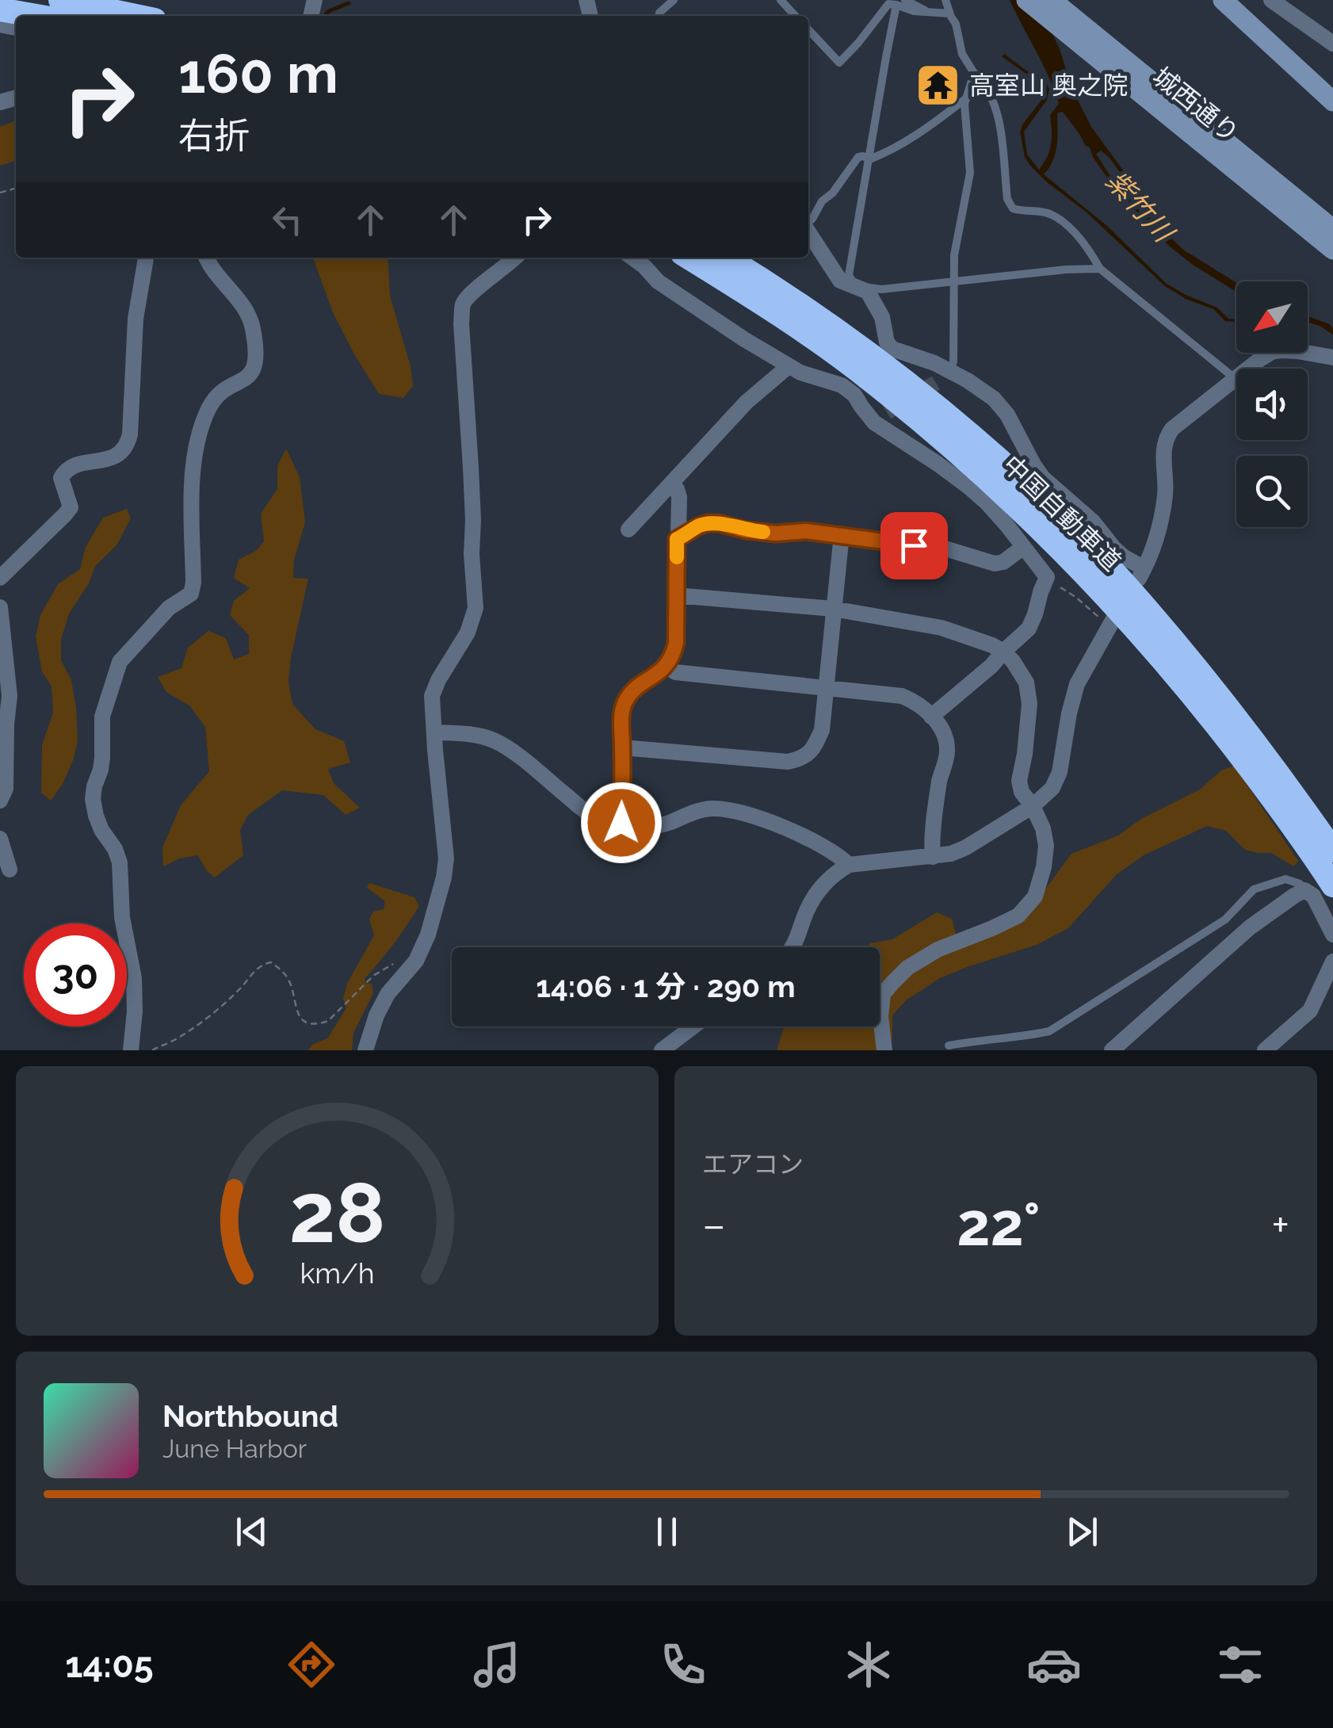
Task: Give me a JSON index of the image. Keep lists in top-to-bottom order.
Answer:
{
  "streets": {
    "highway": ["中国自動車道"],
    "street": ["城西通り"]
  },
  "water": ["紫竹川"],
  "places": {
    "temple": ["高室山 奥之院"]
  },
  "north": "bottom left",
  "page": {
    "turn": ["160 m", "右折"],
    "limit": "30",
    "trip": "14:06 · 1 分 · 290 m",
    "tile": "エアコン",
    "heat": ["−", "22°", "+"],
    "song": ["Northbound", "June Harbor"],
    "tabs": "14:05",
    "gauge": ["28", "km/h"]
  }
}
